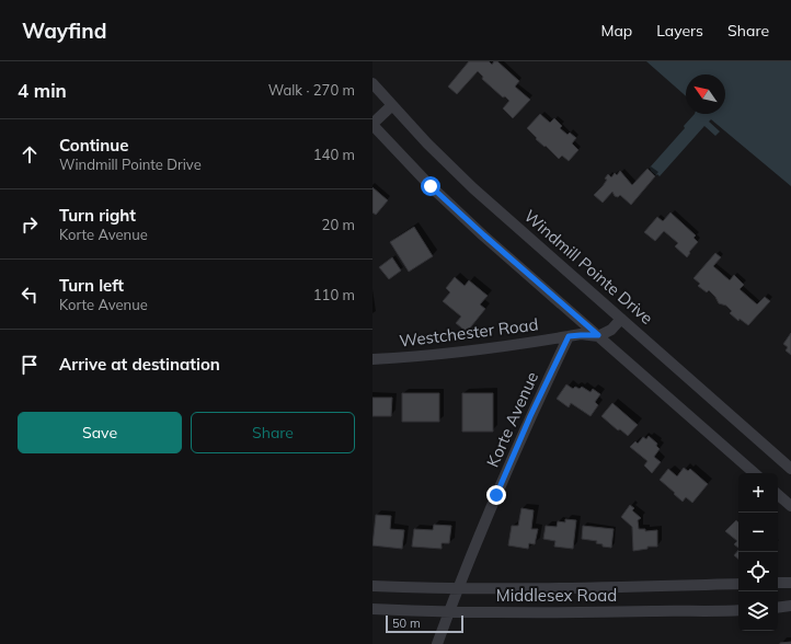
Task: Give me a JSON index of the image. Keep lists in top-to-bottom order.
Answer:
{
  "streets": {
    "street": [
      "Windmill Pointe Drive",
      "Westchester Road",
      "Korte Avenue",
      "Middlesex Road"
    ]
  },
  "crossings": [
    ["Westchester Road", "Korte Avenue"],
    ["Korte Avenue", "Middlesex Road"]
  ],
  "scale_bar": "50 m",
  "north": "top left",
  "page": {
    "header": "Wayfind",
    "nav": ["Map", "Layers", "Share"],
    "heading": ["4 min", "Walk · 270 m"],
    "list": [
      ["Continue", "Windmill Pointe Drive", "140 m"],
      ["Turn right", "Korte Avenue", "20 m"],
      ["Turn left", "Korte Avenue", "110 m"],
      "Arrive at destination"
    ],
    "buttons": ["Save", "Share"],
    "map_buttons": ["+", "−"],
    "scale": "50 m"
  }
}
